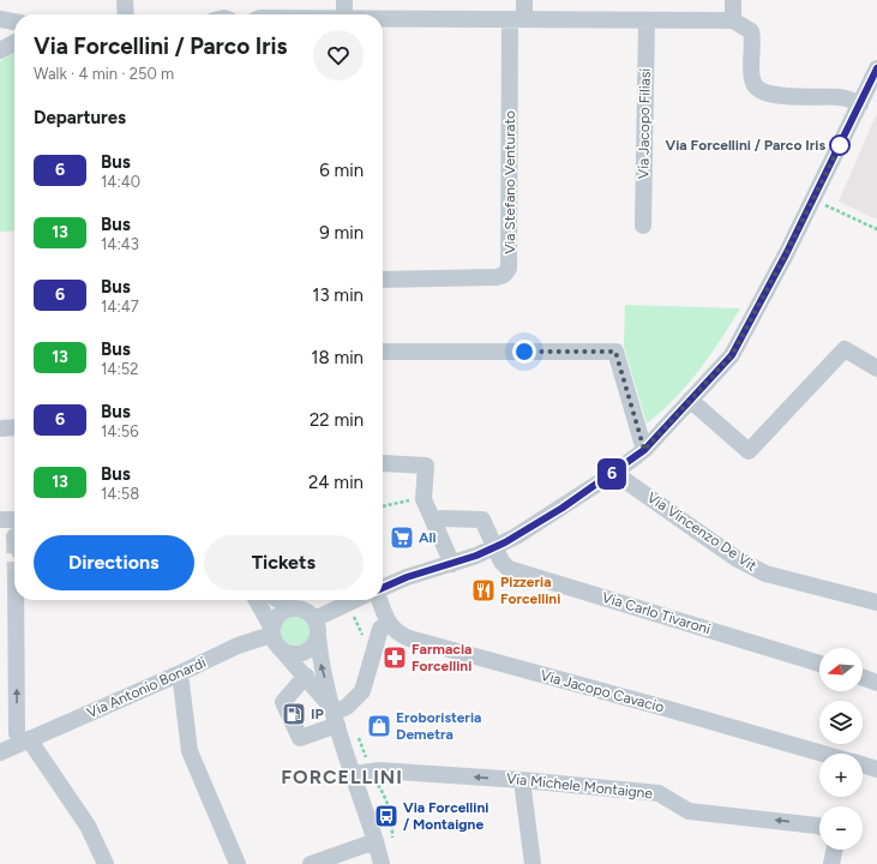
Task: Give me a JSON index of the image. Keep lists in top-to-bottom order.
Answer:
{
  "streets": {
    "street": [
      "Via Jacopo Filiasi",
      "Via Stefano Venturato",
      "Via Vincenzo De Vit",
      "Via Carlo Tivaroni",
      "Via Antonio Bonardi",
      "Via Jacopo Cavacio",
      "Via Michele Montaigne"
    ]
  },
  "one_way": ["Via Michele Montaigne"],
  "districts": ["FORCELLINI"],
  "places": {
    "other": ["Via Forcellini / Parco Iris"],
    "supermarket": ["Alì"],
    "restaurant": ["Pizzeria Forcellini"],
    "pharmacy": ["Farmacia Forcellini"],
    "fuel station": ["IP"],
    "shop": ["Eroboristeria Demetra"],
    "bus stop": ["Via Forcellini / Montaigne"]
  },
  "lines": ["bus line 6"],
  "north": "left",
  "page": {
    "on_map": "6",
    "heading": [
      ["Via Forcellini / Parco Iris", "Walk · 4 min · 250 m"],
      "Departures"
    ],
    "list": [
      {
        "mark": "6",
        "name": "Bus",
        "note": "14:40",
        "value": "6 min"
      },
      {
        "mark": "13",
        "name": "Bus",
        "note": "14:43",
        "value": "9 min"
      },
      {
        "mark": "6",
        "name": "Bus",
        "note": "14:47",
        "value": "13 min"
      },
      {
        "mark": "13",
        "name": "Bus",
        "note": "14:52",
        "value": "18 min"
      },
      {
        "mark": "6",
        "name": "Bus",
        "note": "14:56",
        "value": "22 min"
      },
      {
        "mark": "13",
        "name": "Bus",
        "note": "14:58",
        "value": "24 min"
      }
    ],
    "buttons": ["Directions", "Tickets"],
    "map_buttons": ["+", "−"]
  }
}
